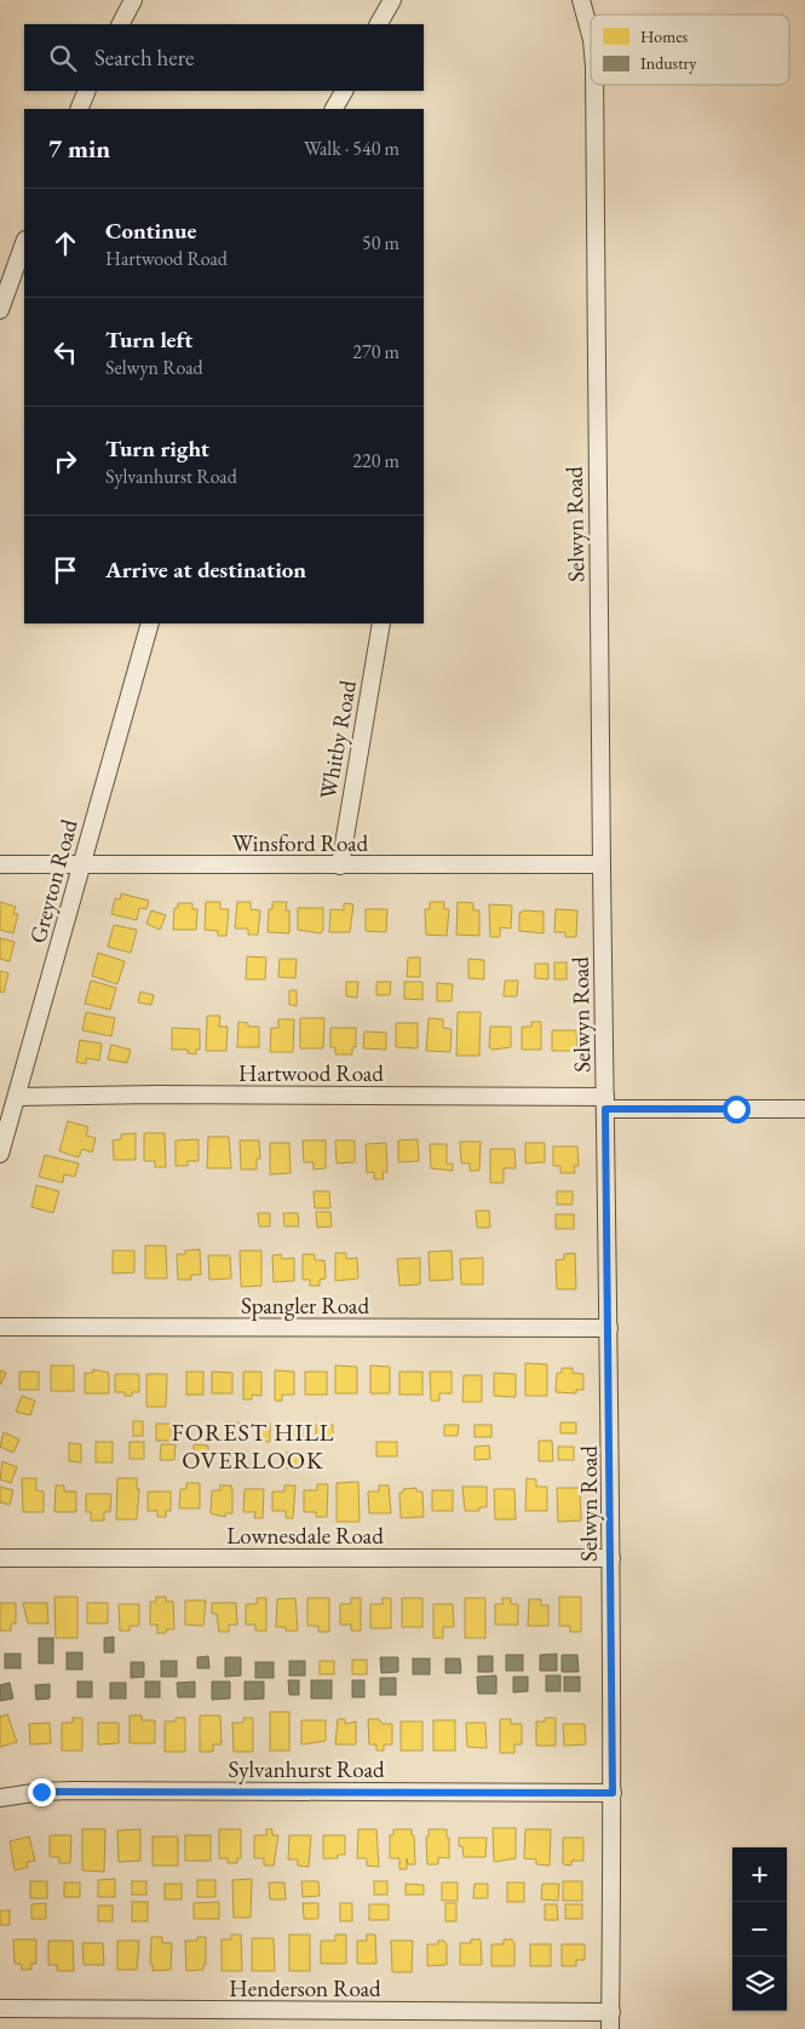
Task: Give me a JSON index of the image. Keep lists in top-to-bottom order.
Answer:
{
  "streets": {
    "street": [
      "Selwyn Road",
      "Whitby Road",
      "Winsford Road",
      "Greyton Road",
      "Hartwood Road",
      "Spangler Road",
      "Lownesdale Road",
      "Sylvanhurst Road",
      "Henderson Road"
    ]
  },
  "crossings": [
    ["Selwyn Road", "Winsford Road"],
    ["Selwyn Road", "Hartwood Road"],
    ["Selwyn Road", "Spangler Road"],
    ["Selwyn Road", "Lownesdale Road"],
    ["Selwyn Road", "Sylvanhurst Road"],
    ["Selwyn Road", "Henderson Road"],
    ["Whitby Road", "Winsford Road"],
    ["Winsford Road", "Greyton Road"],
    ["Greyton Road", "Hartwood Road"]
  ],
  "districts": ["FOREST HILL OVERLOOK"],
  "legend": ["Homes", "Industry"],
  "page": {
    "search": "Search here",
    "heading": ["7 min", "Walk · 540 m"],
    "list": [
      ["Continue", "Hartwood Road", "50 m"],
      ["Turn left", "Selwyn Road", "270 m"],
      ["Turn right", "Sylvanhurst Road", "220 m"],
      "Arrive at destination"
    ],
    "map_buttons": ["+", "−"]
  }
}
